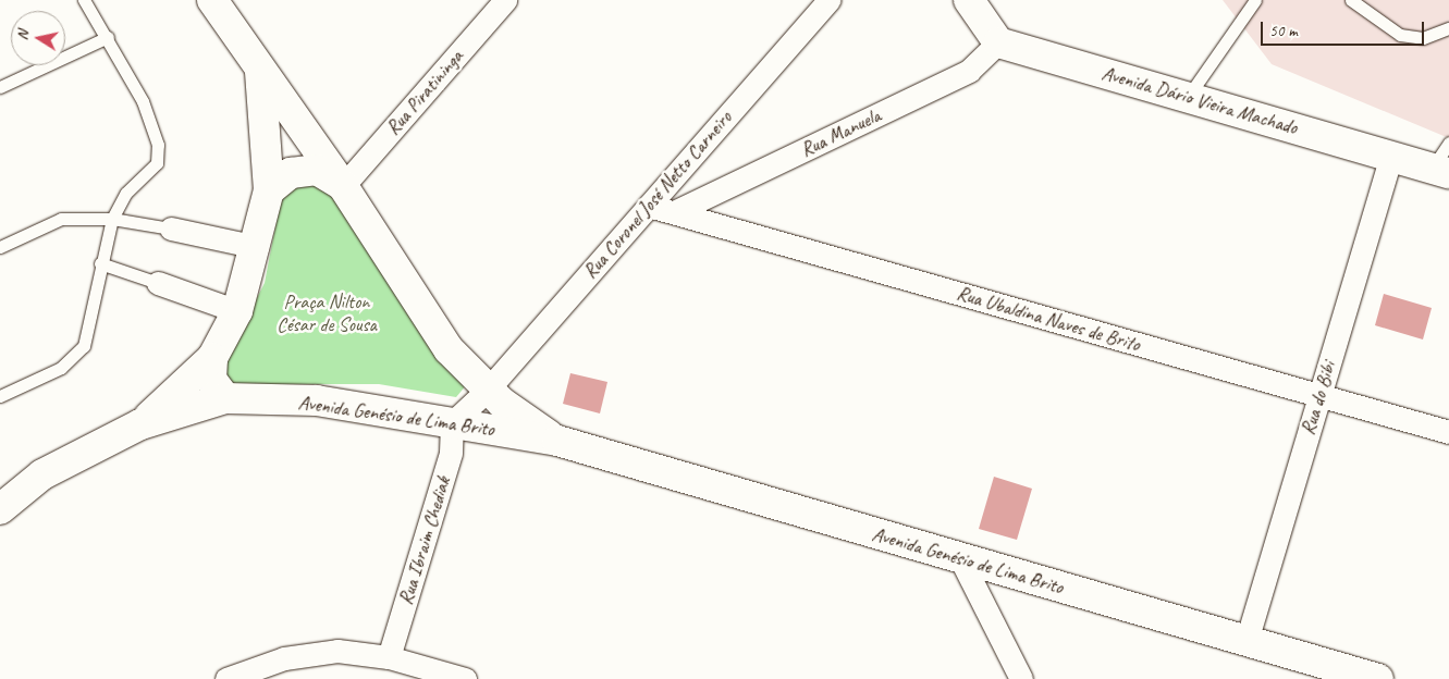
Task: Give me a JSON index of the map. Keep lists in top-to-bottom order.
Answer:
{
  "streets": {
    "street": [
      "Rua Piratininga",
      "Avenida Dário Vieira Machado",
      "Rua Manuela",
      "Rua Coronel José Netto Carneiro",
      "Rua Ubaldina Naves de Brito",
      "Rua do Bibi",
      "Avenida Genésio de Lima Brito",
      "Rua Ibraim Chediak"
    ]
  },
  "crossings": [
    ["Rua Piratininga", "Avenida Genésio de Lima Brito"],
    ["Avenida Dário Vieira Machado", "Rua Manuela"],
    ["Avenida Dário Vieira Machado", "Rua do Bibi"],
    ["Rua Manuela", "Rua Ubaldina Naves de Brito"],
    ["Rua Coronel José Netto Carneiro", "Rua Ubaldina Naves de Brito"],
    ["Rua Coronel José Netto Carneiro", "Avenida Genésio de Lima Brito"],
    ["Rua Coronel José Netto Carneiro", "Rua Ibraim Chediak"],
    ["Rua Ubaldina Naves de Brito", "Rua do Bibi"],
    ["Rua do Bibi", "Avenida Genésio de Lima Brito"],
    ["Avenida Genésio de Lima Brito", "Rua Ibraim Chediak"]
  ],
  "parks": ["Praça Nilton César de Sousa"],
  "scale_bar": "50 m",
  "north": "left"
}
